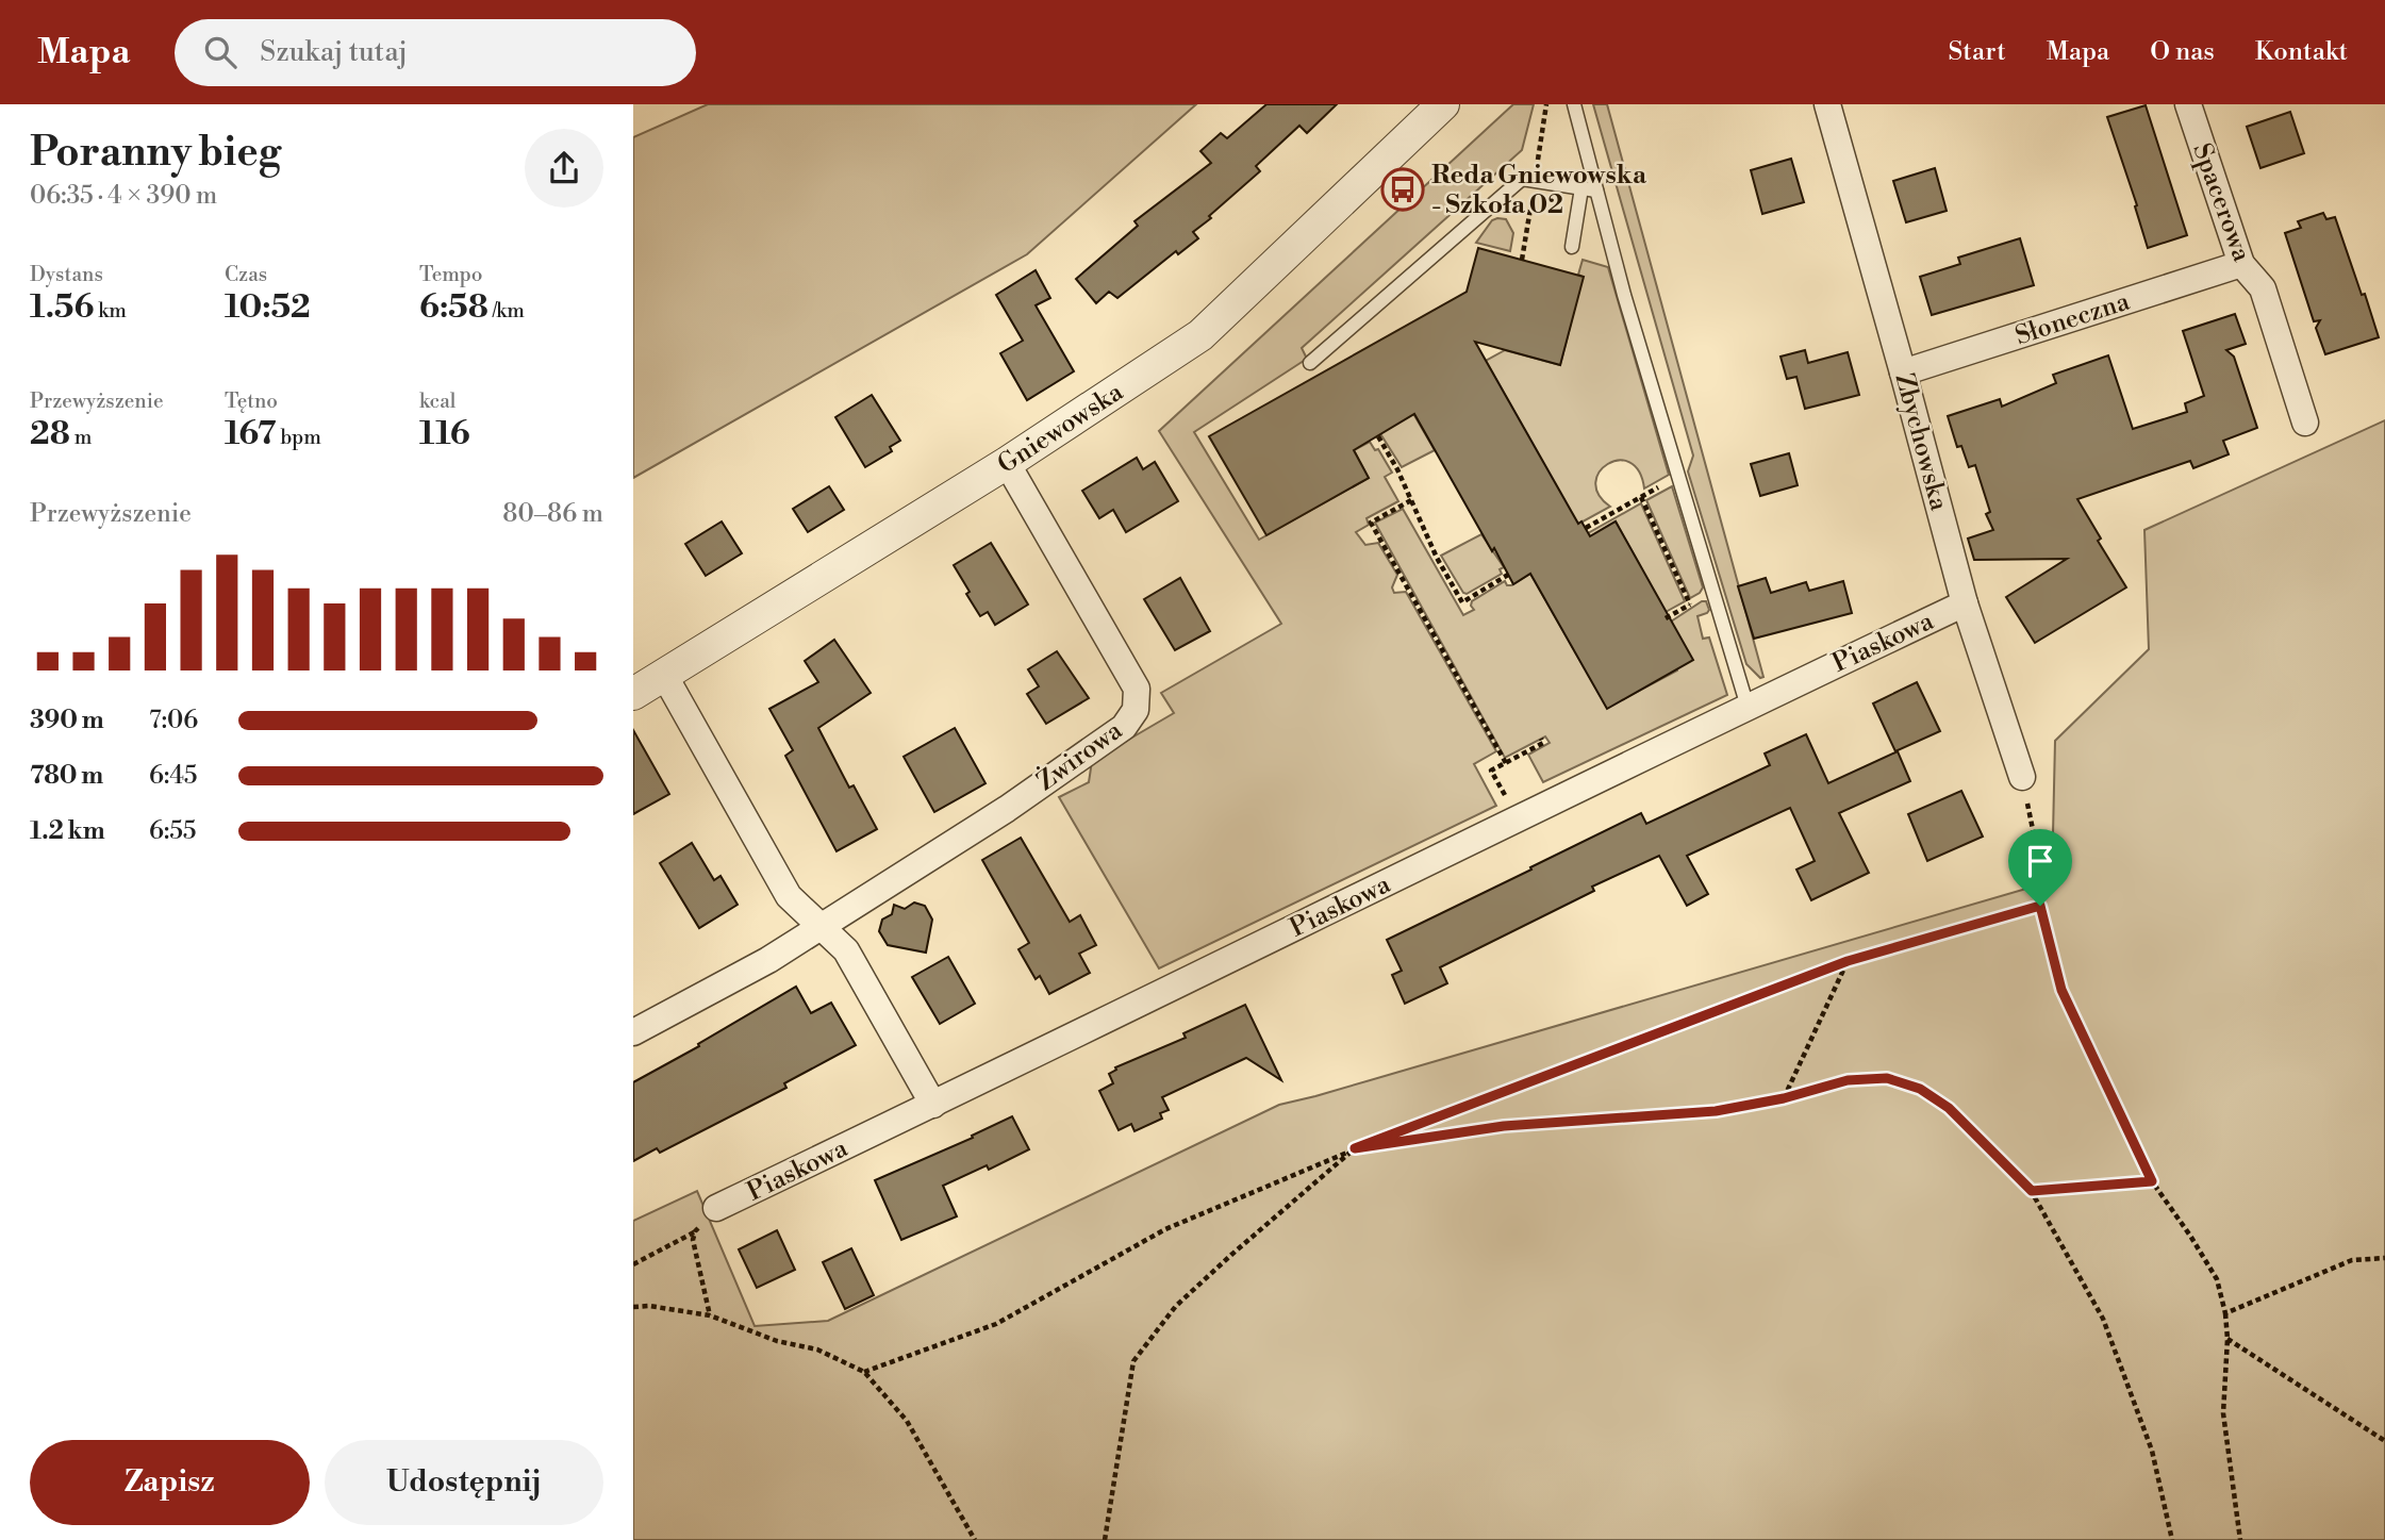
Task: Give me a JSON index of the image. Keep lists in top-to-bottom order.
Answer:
{
  "streets": {
    "street": [
      "Spacerowa",
      "Słoneczna",
      "Gniewowska",
      "Zbychowska",
      "Piaskowa",
      "Żwirowa"
    ]
  },
  "crossings": [
    ["Spacerowa", "Słoneczna"],
    ["Słoneczna", "Zbychowska"],
    ["Gniewowska", "Żwirowa"],
    ["Zbychowska", "Piaskowa"]
  ],
  "places": {
    "bus stop": ["Reda Gniewowska - Szkoła 02"]
  },
  "page": {
    "header": "Mapa",
    "search": "Szukaj tutaj",
    "nav": [
      "Start",
      "Mapa",
      "O nas",
      "Kontakt"
    ],
    "heading": ["Poranny bieg", "06:35 · 4 × 390 m"],
    "stats": [
      ["Dystans", "1.56 km"],
      ["Czas", "10:52"],
      ["Tempo", "6:58 /km"],
      ["Przewyższenie", "28 m"],
      ["Tętno", "167 bpm"],
      ["kcal", "116"]
    ],
    "chart": ["Przewyższenie", "80–86 m"],
    "list": [
      {
        "name": "390 m",
        "note": "7:06"
      },
      {
        "name": "780 m",
        "note": "6:45"
      },
      {
        "name": "1.2 km",
        "note": "6:55"
      }
    ],
    "buttons": ["Zapisz", "Udostępnij"]
  }
}
